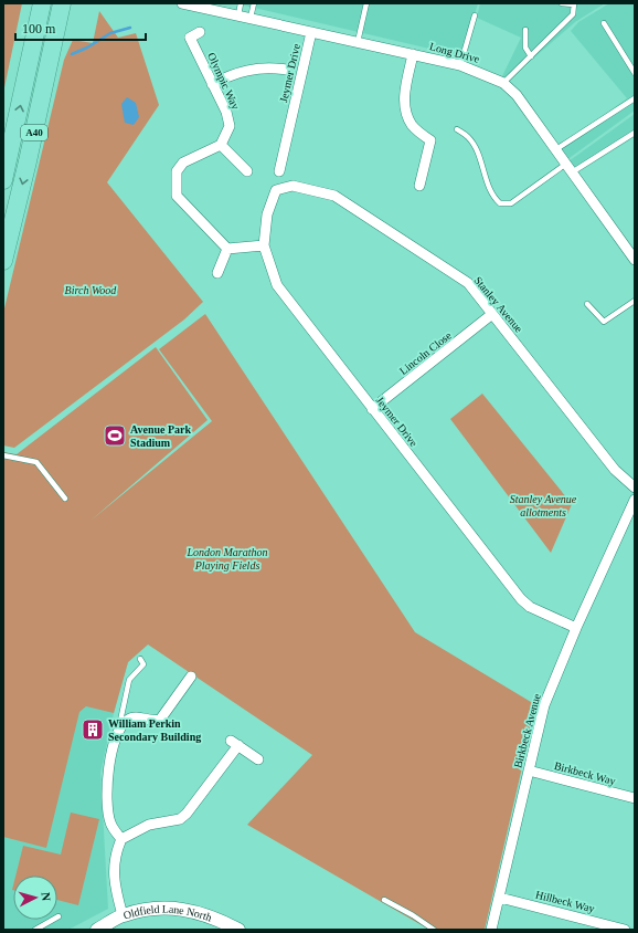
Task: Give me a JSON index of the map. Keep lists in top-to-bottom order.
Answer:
{
  "streets": {
    "highway": ["A40"],
    "street": [
      "Long Drive",
      "Jeymer Drive",
      "Olympic Way",
      "Stanley Avenue",
      "Lincoln Close",
      "Birkbeck Avenue",
      "Birkbeck Way",
      "Hillbeck Way",
      "Oldfield Lane North"
    ]
  },
  "crossings": [
    ["Long Drive", "Jeymer Drive"],
    ["Jeymer Drive", "Stanley Avenue"],
    ["Jeymer Drive", "Lincoln Close"],
    ["Jeymer Drive", "Birkbeck Avenue"],
    ["Stanley Avenue", "Lincoln Close"],
    ["Birkbeck Avenue", "Birkbeck Way"],
    ["Birkbeck Avenue", "Hillbeck Way"]
  ],
  "parks": ["Birch Wood", "Stanley Avenue allotments", "London Marathon Playing Fields"],
  "places": {
    "sports": ["Avenue Park Stadium"],
    "building": ["William Perkin Secondary Building"]
  },
  "scale_bar": "100 m",
  "north": "right"
}
